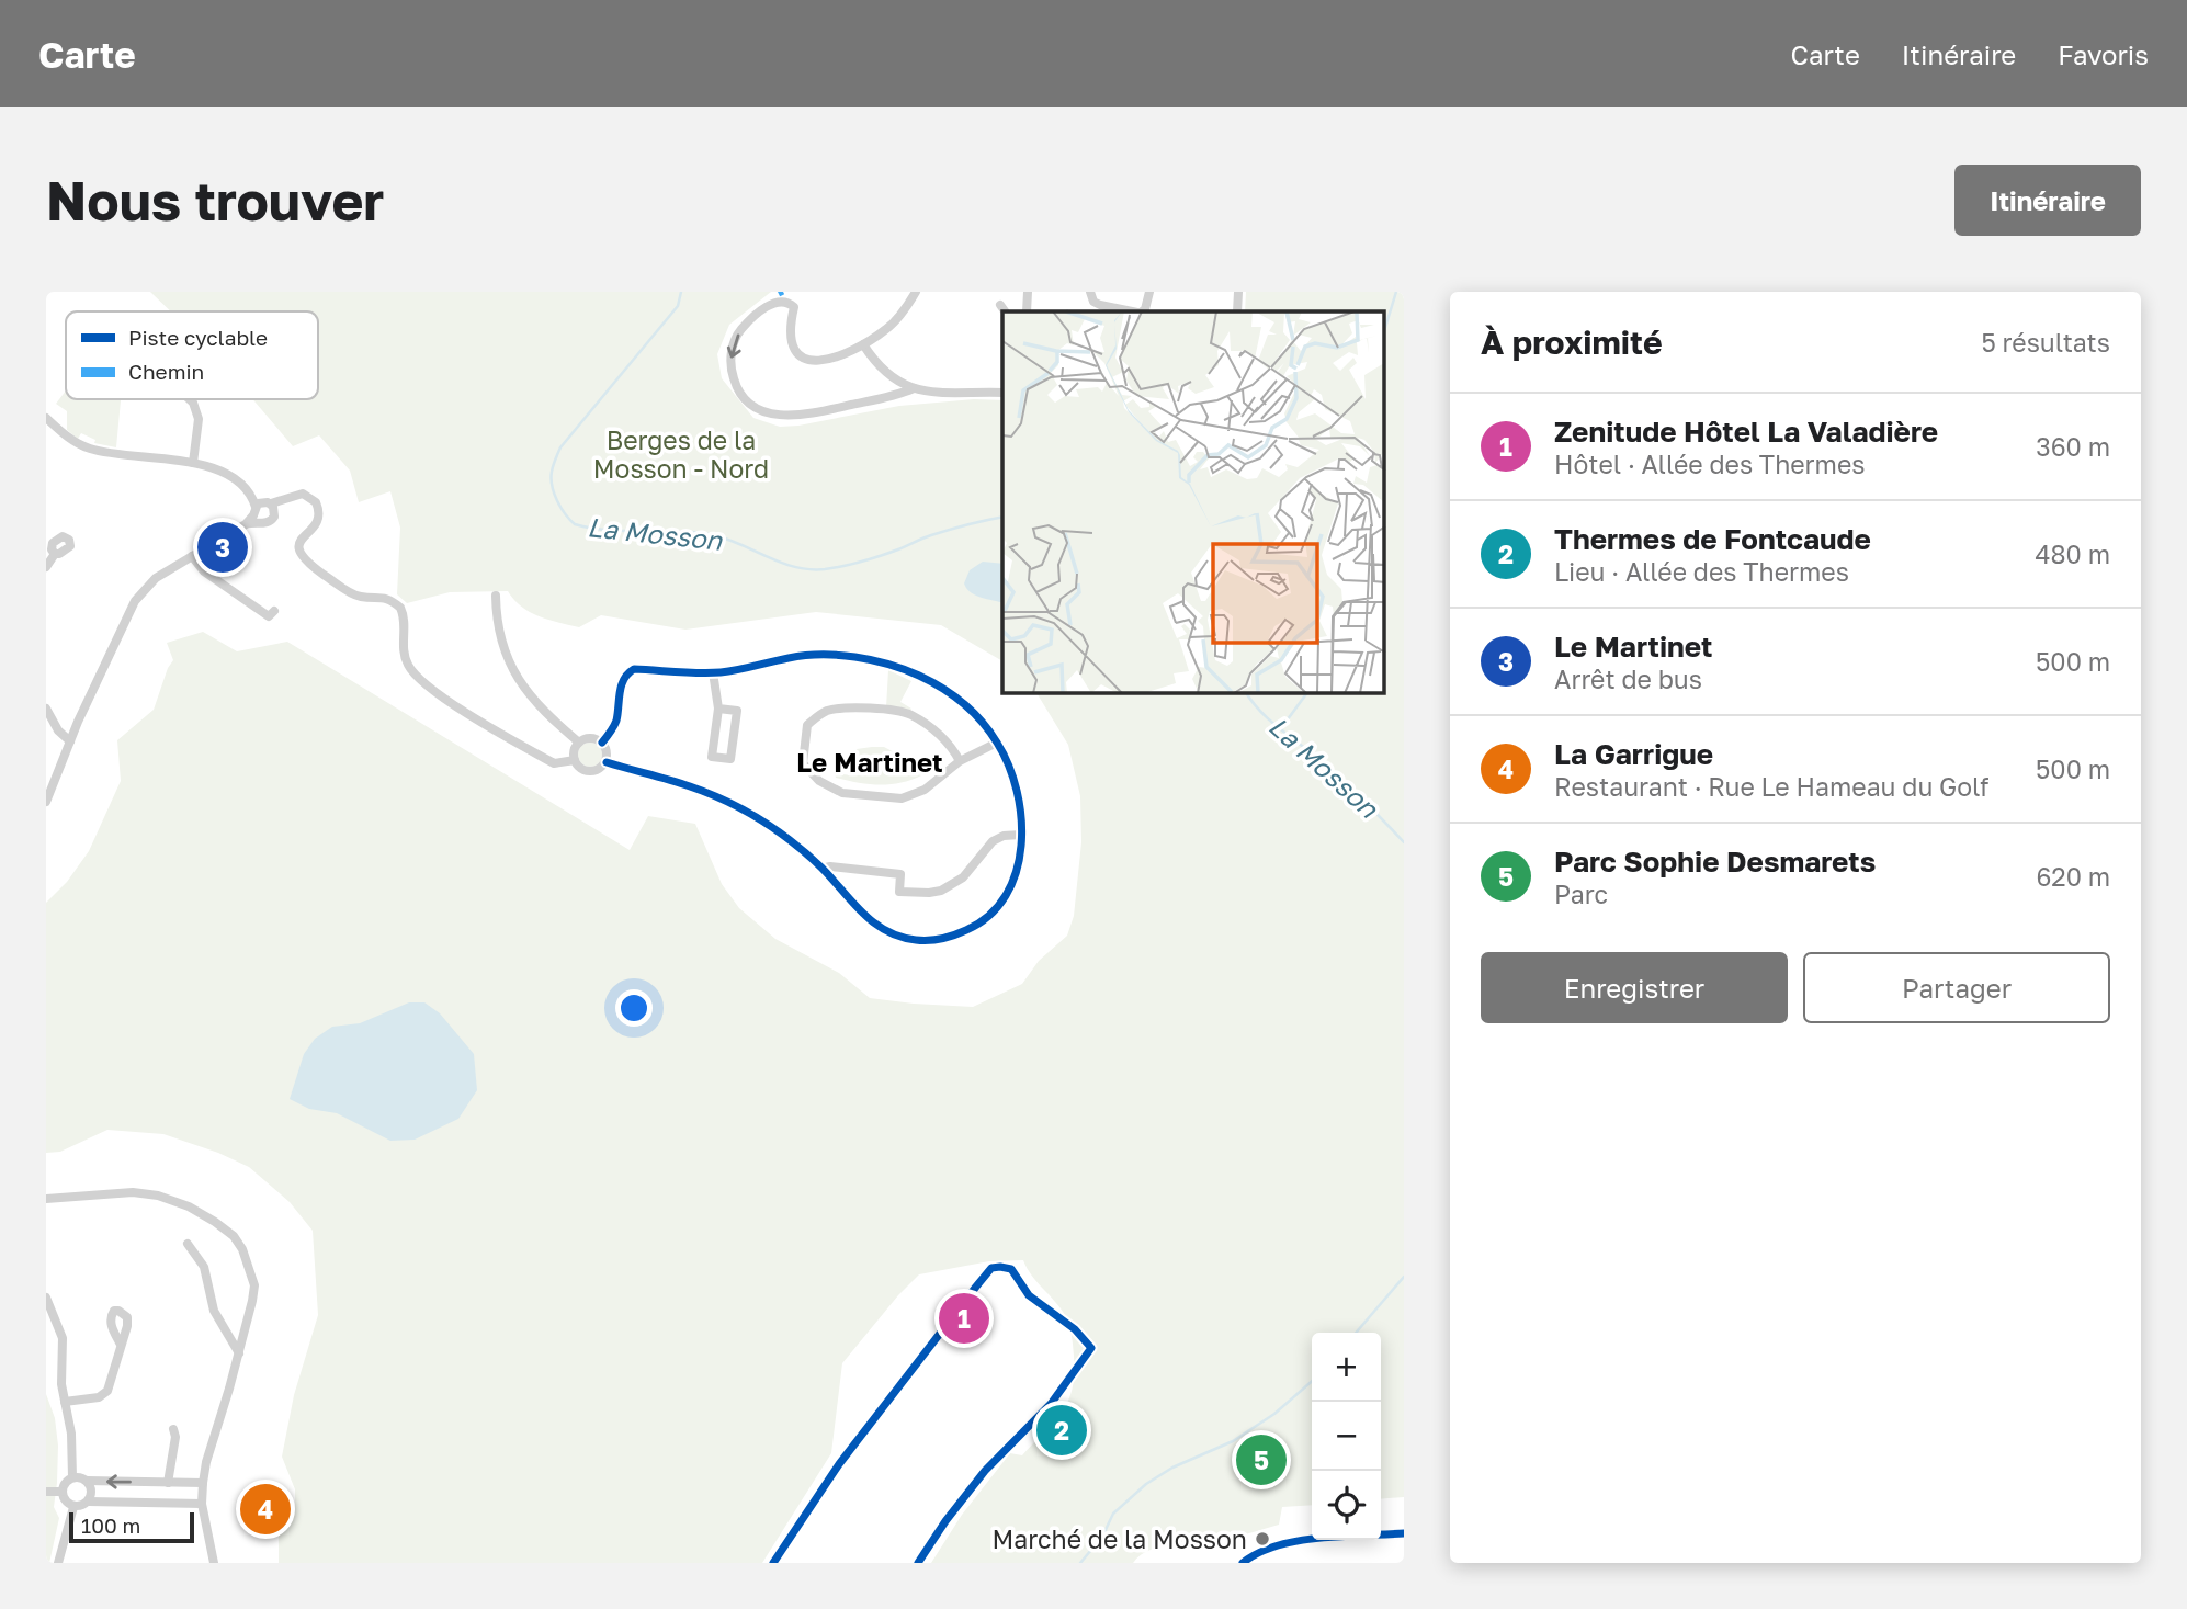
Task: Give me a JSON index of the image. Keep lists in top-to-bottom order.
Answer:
{
  "districts": ["Le Martinet"],
  "water": ["La Mosson"],
  "parks": ["Berges de la Mosson - Nord"],
  "places": ["Marché de la Mosson"],
  "legend": ["Piste cyclable", "Chemin"],
  "scale_bar": "100 m",
  "page": {
    "header": "Carte",
    "nav": ["Carte", "Itinéraire", "Favoris"],
    "buttons": [
      "Itinéraire",
      ["Enregistrer", "Partager"]
    ],
    "title": "Nous trouver",
    "heading": ["À proximité", "5 résultats"],
    "list": [
      {
        "mark": "1",
        "name": "Zenitude Hôtel La Valadière",
        "note": "Hôtel · Allée des Thermes",
        "value": "360 m"
      },
      {
        "mark": "2",
        "name": "Thermes de Fontcaude",
        "note": "Lieu · Allée des Thermes",
        "value": "480 m"
      },
      {
        "mark": "3",
        "name": "Le Martinet",
        "note": "Arrêt de bus",
        "value": "500 m"
      },
      {
        "mark": "4",
        "name": "La Garrigue",
        "note": "Restaurant · Rue Le Hameau du Golf",
        "value": "500 m"
      },
      {
        "mark": "5",
        "name": "Parc Sophie Desmarets",
        "note": "Parc",
        "value": "620 m"
      }
    ],
    "pins": [
      "3",
      "1",
      "2",
      "5",
      "4"
    ],
    "map_buttons": ["+", "−"],
    "scale": "100 m"
  }
}
